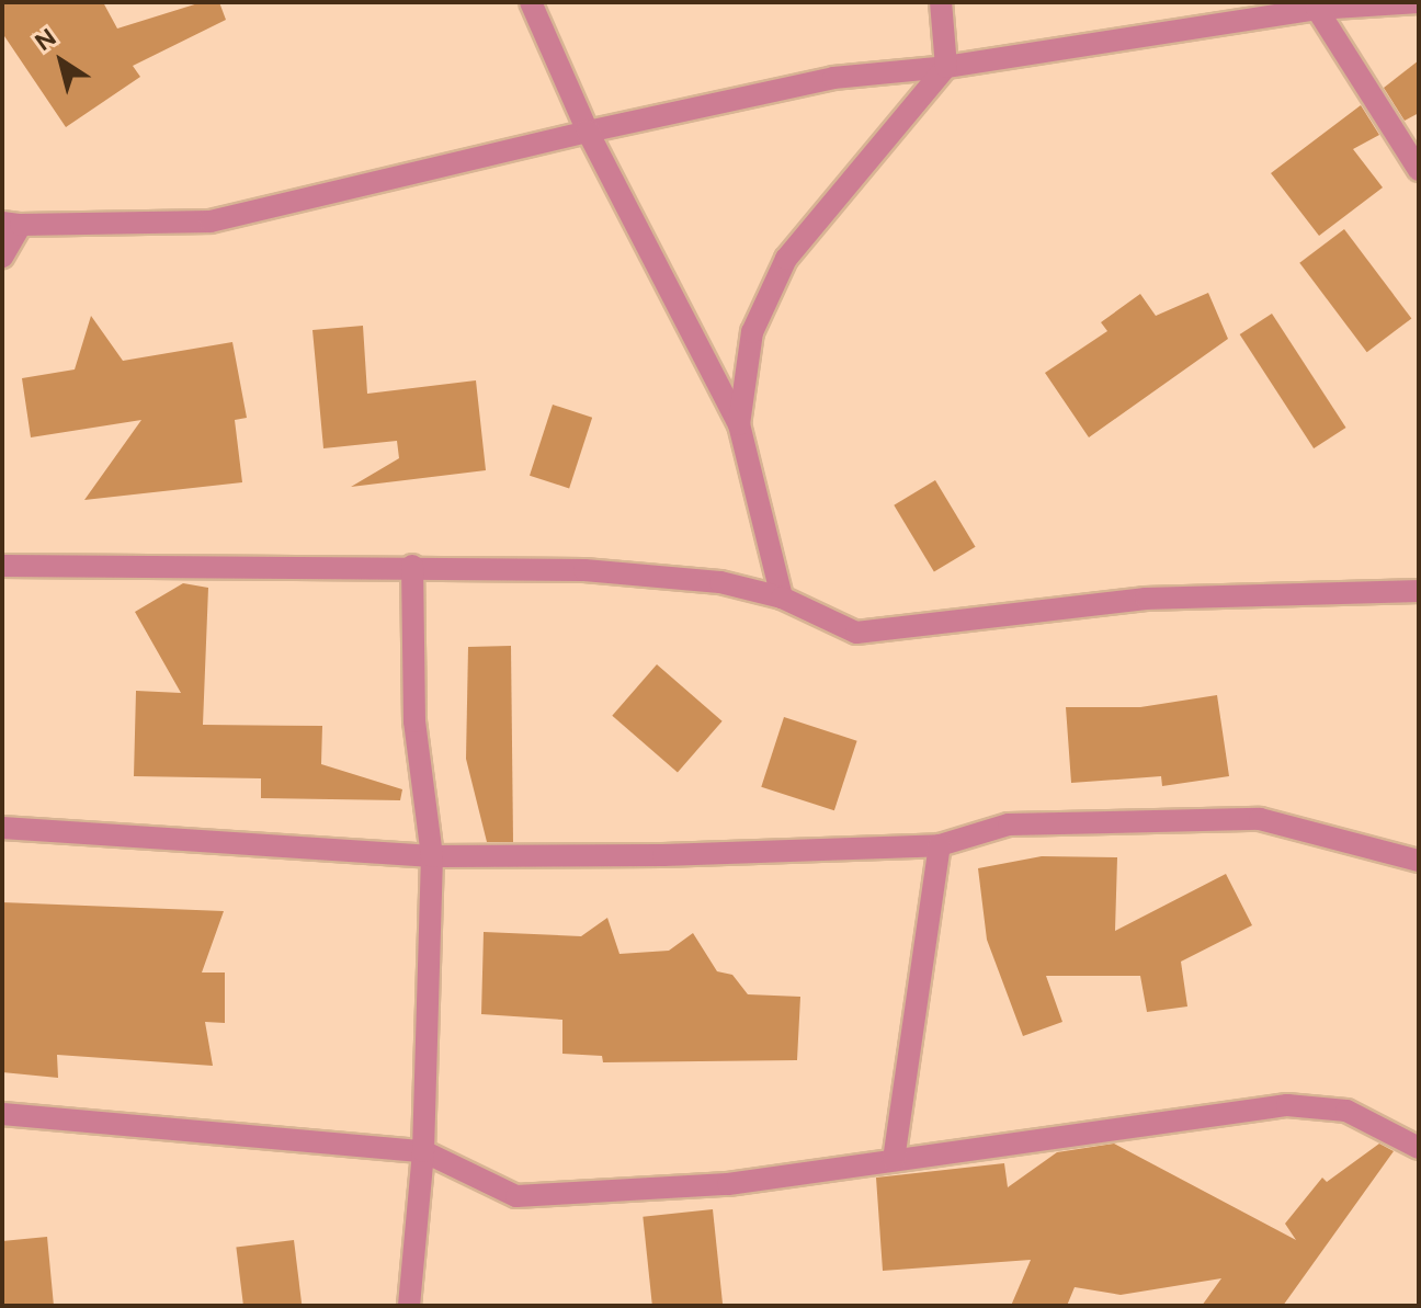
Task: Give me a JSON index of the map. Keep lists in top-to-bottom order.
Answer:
{
  "north": "top left"
}
